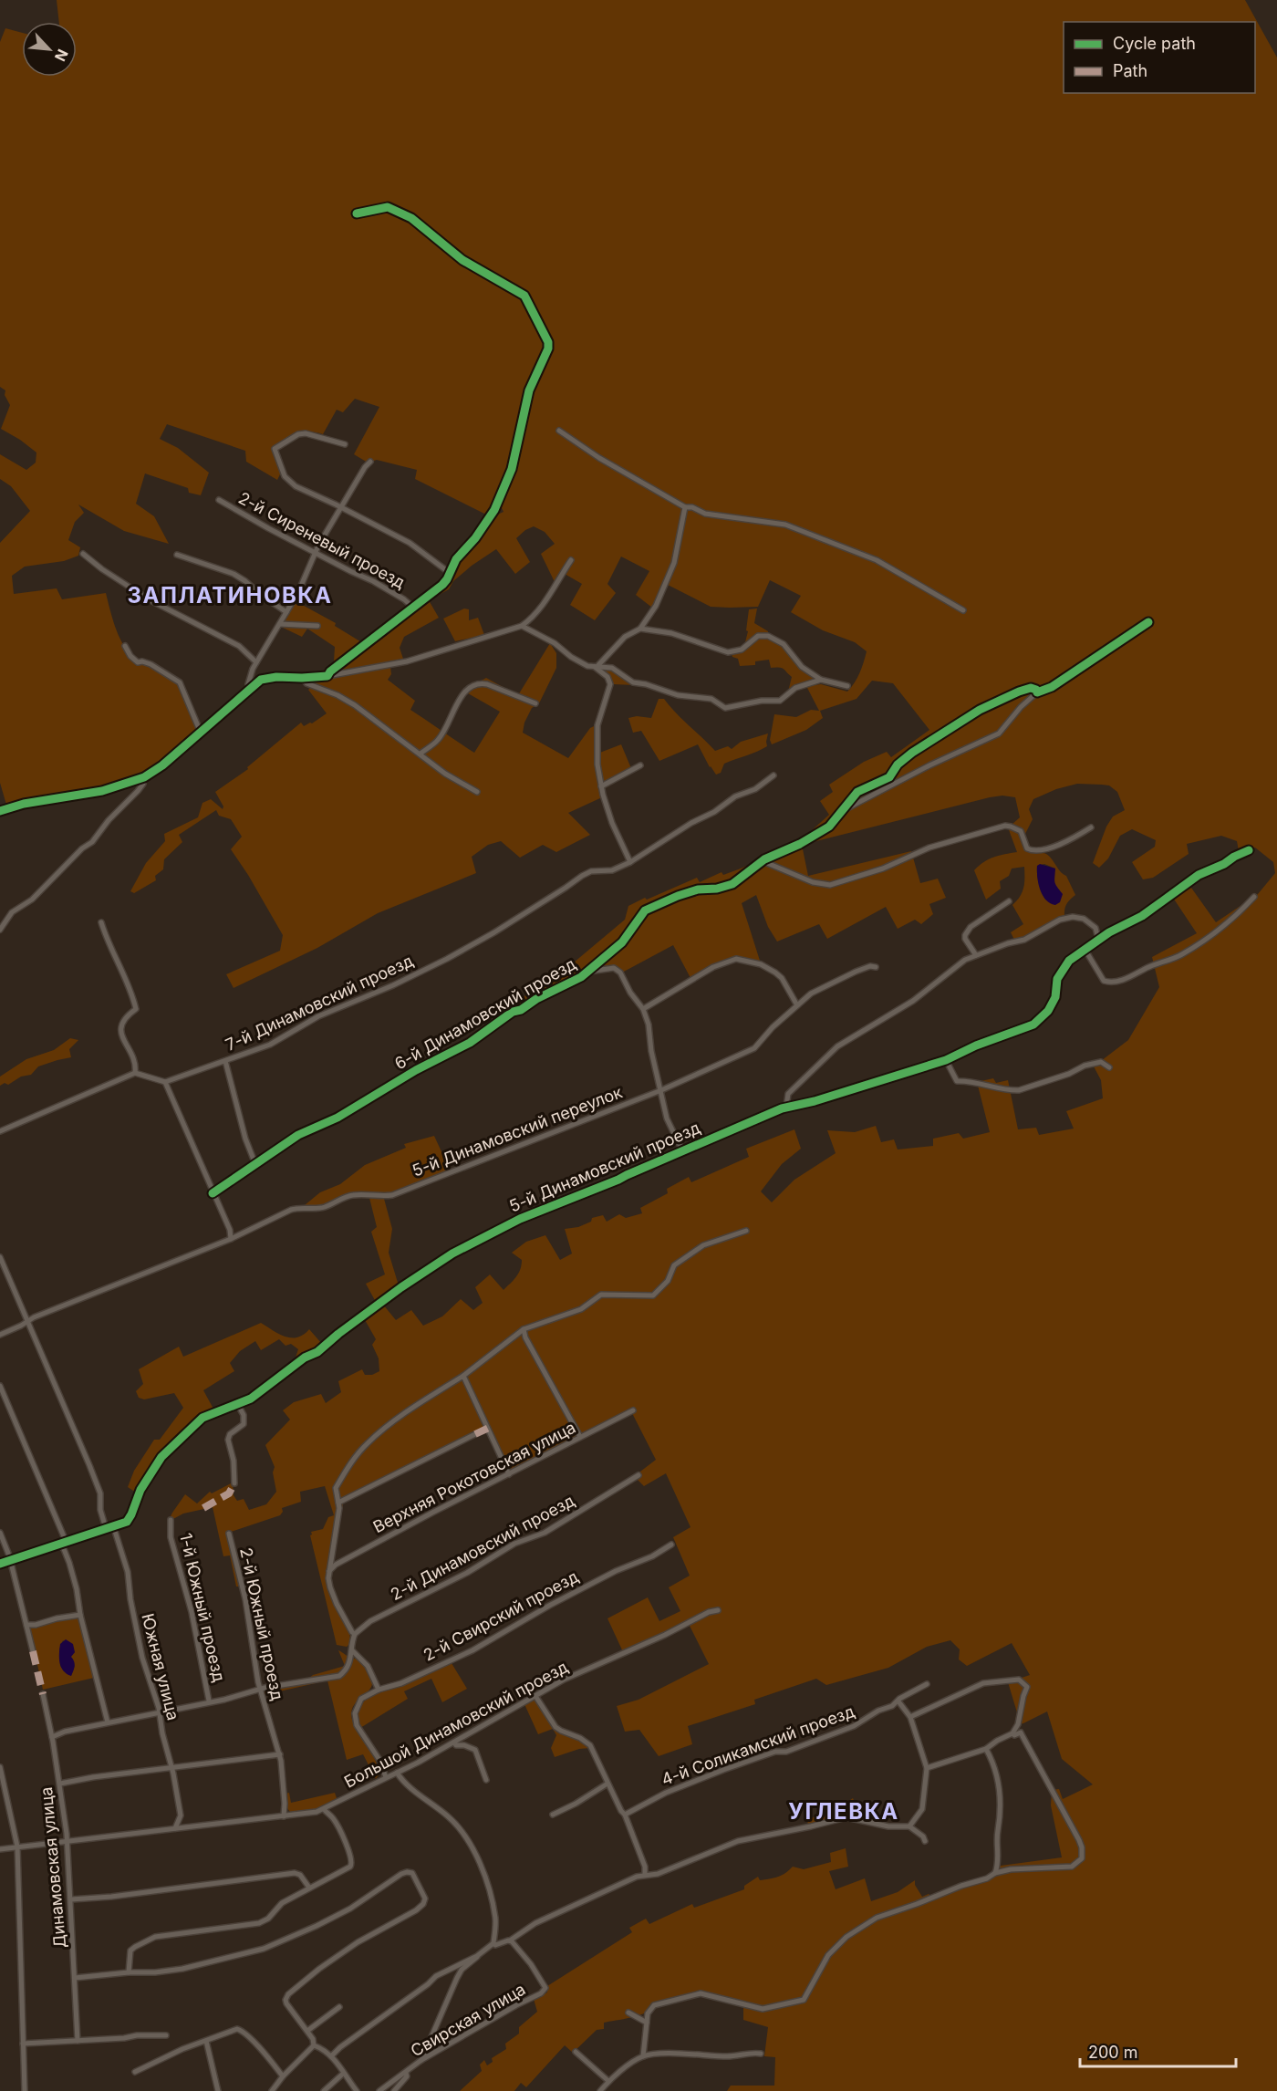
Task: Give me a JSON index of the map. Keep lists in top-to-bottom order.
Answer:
{
  "streets": {
    "street": [
      "2-й Сиреневый проезд",
      "7-й Динамовский проезд",
      "6-й Динамовский проезд",
      "5-й Динамовский переулок",
      "5-й Динамовский проезд",
      "Верхняя Рокотовская улица",
      "2-й Динамовский проезд",
      "1-й Южный проезд",
      "2-й Свирский проезд",
      "2-й Южный проезд",
      "Южная улица",
      "Большой Динамовский проезд",
      "4-й Соликамский проезд",
      "Динамовская улица",
      "Свирская улица"
    ]
  },
  "crossings": [
    ["6-й Динамовский проезд", "5-й Динамовский переулок"],
    ["6-й Динамовский проезд", "5-й Динамовский проезд"],
    ["5-й Динамовский проезд", "Южная улица"],
    ["2-й Свирский проезд", "Большой Динамовский проезд"],
    ["2-й Южный проезд", "Большой Динамовский проезд"],
    ["Южная улица", "Большой Динамовский проезд"],
    ["Большой Динамовский проезд", "Динамовская улица"]
  ],
  "districts": ["ЗАПЛАТИНОВКА", "УГЛЕВКА"],
  "legend": ["Cycle path", "Path"],
  "scale_bar": "200 m",
  "north": "bottom right"
}
